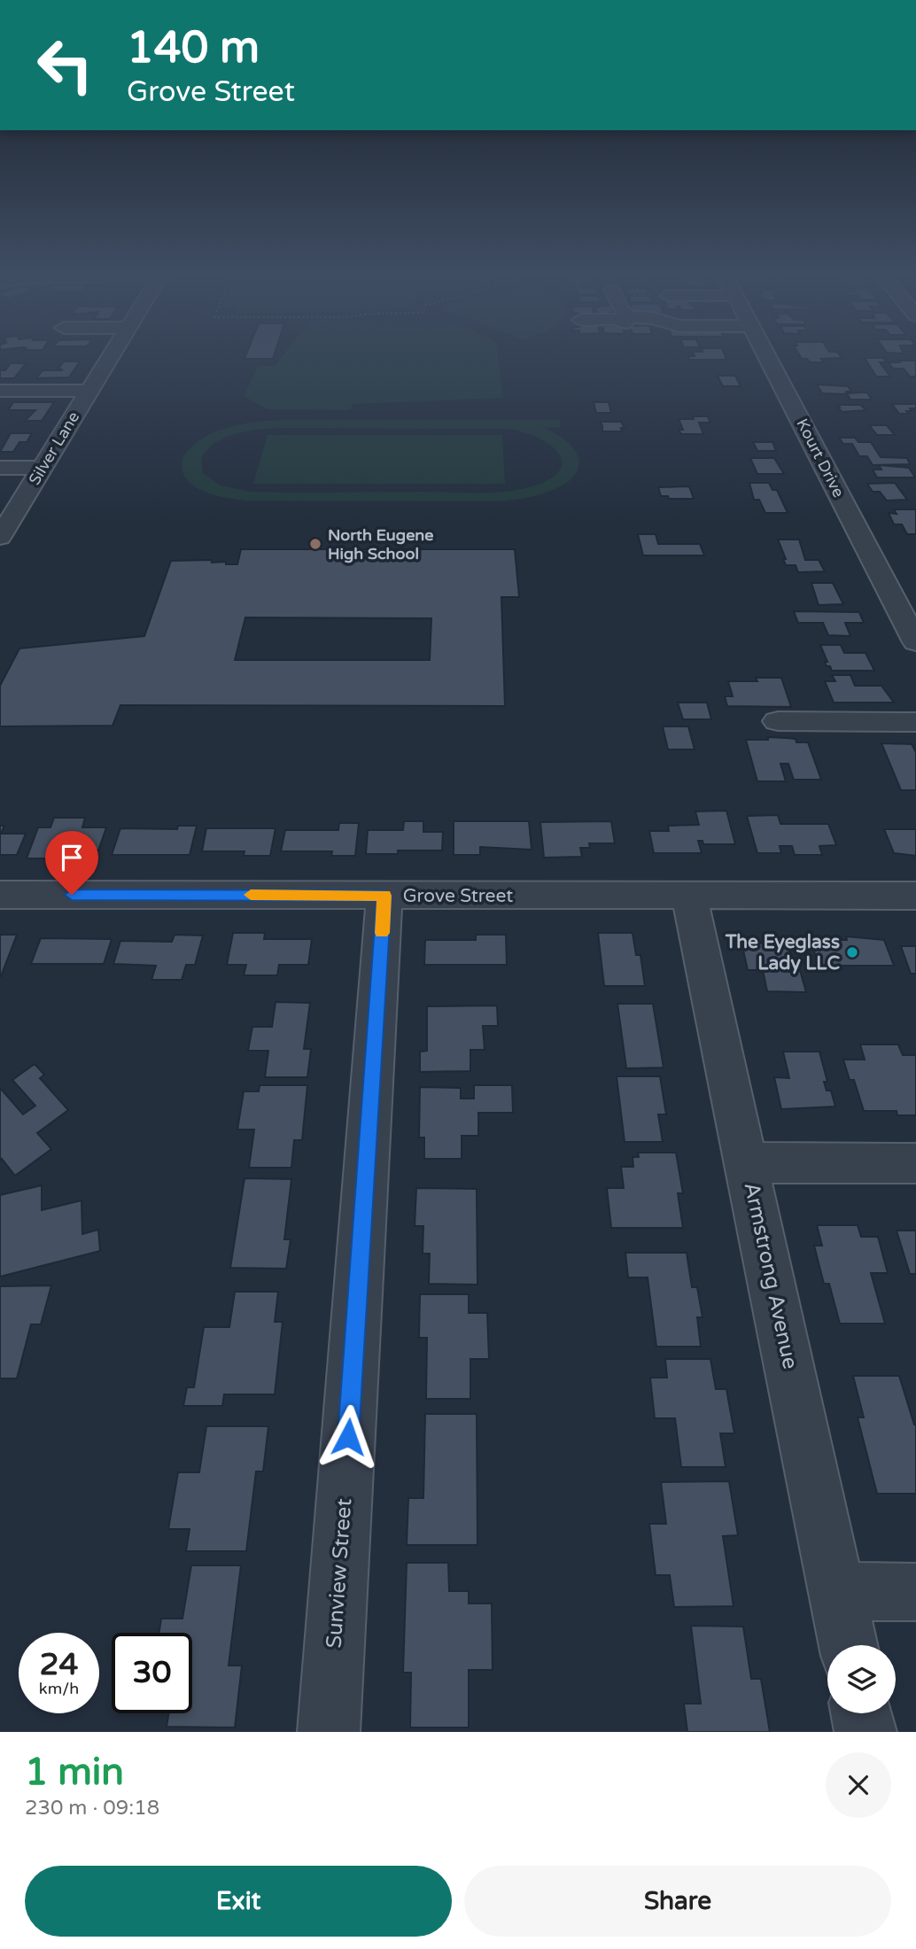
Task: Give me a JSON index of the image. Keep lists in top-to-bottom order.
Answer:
{
  "streets": {
    "street": [
      "Silver Lane",
      "Kourt Drive",
      "Grove Street",
      "Armstrong Avenue",
      "Sunview Street"
    ]
  },
  "crossings": [
    ["Grove Street", "Armstrong Avenue"],
    ["Grove Street", "Sunview Street"]
  ],
  "places": ["North Eugene High School", "The Eyeglass Lady LLC"],
  "page": {
    "turn": ["140 m", "Grove Street"],
    "speed": "24 km/h",
    "limit": "30",
    "heading": ["1 min", "230 m · 09:18"],
    "buttons": ["Exit", "Share"]
  }
}
